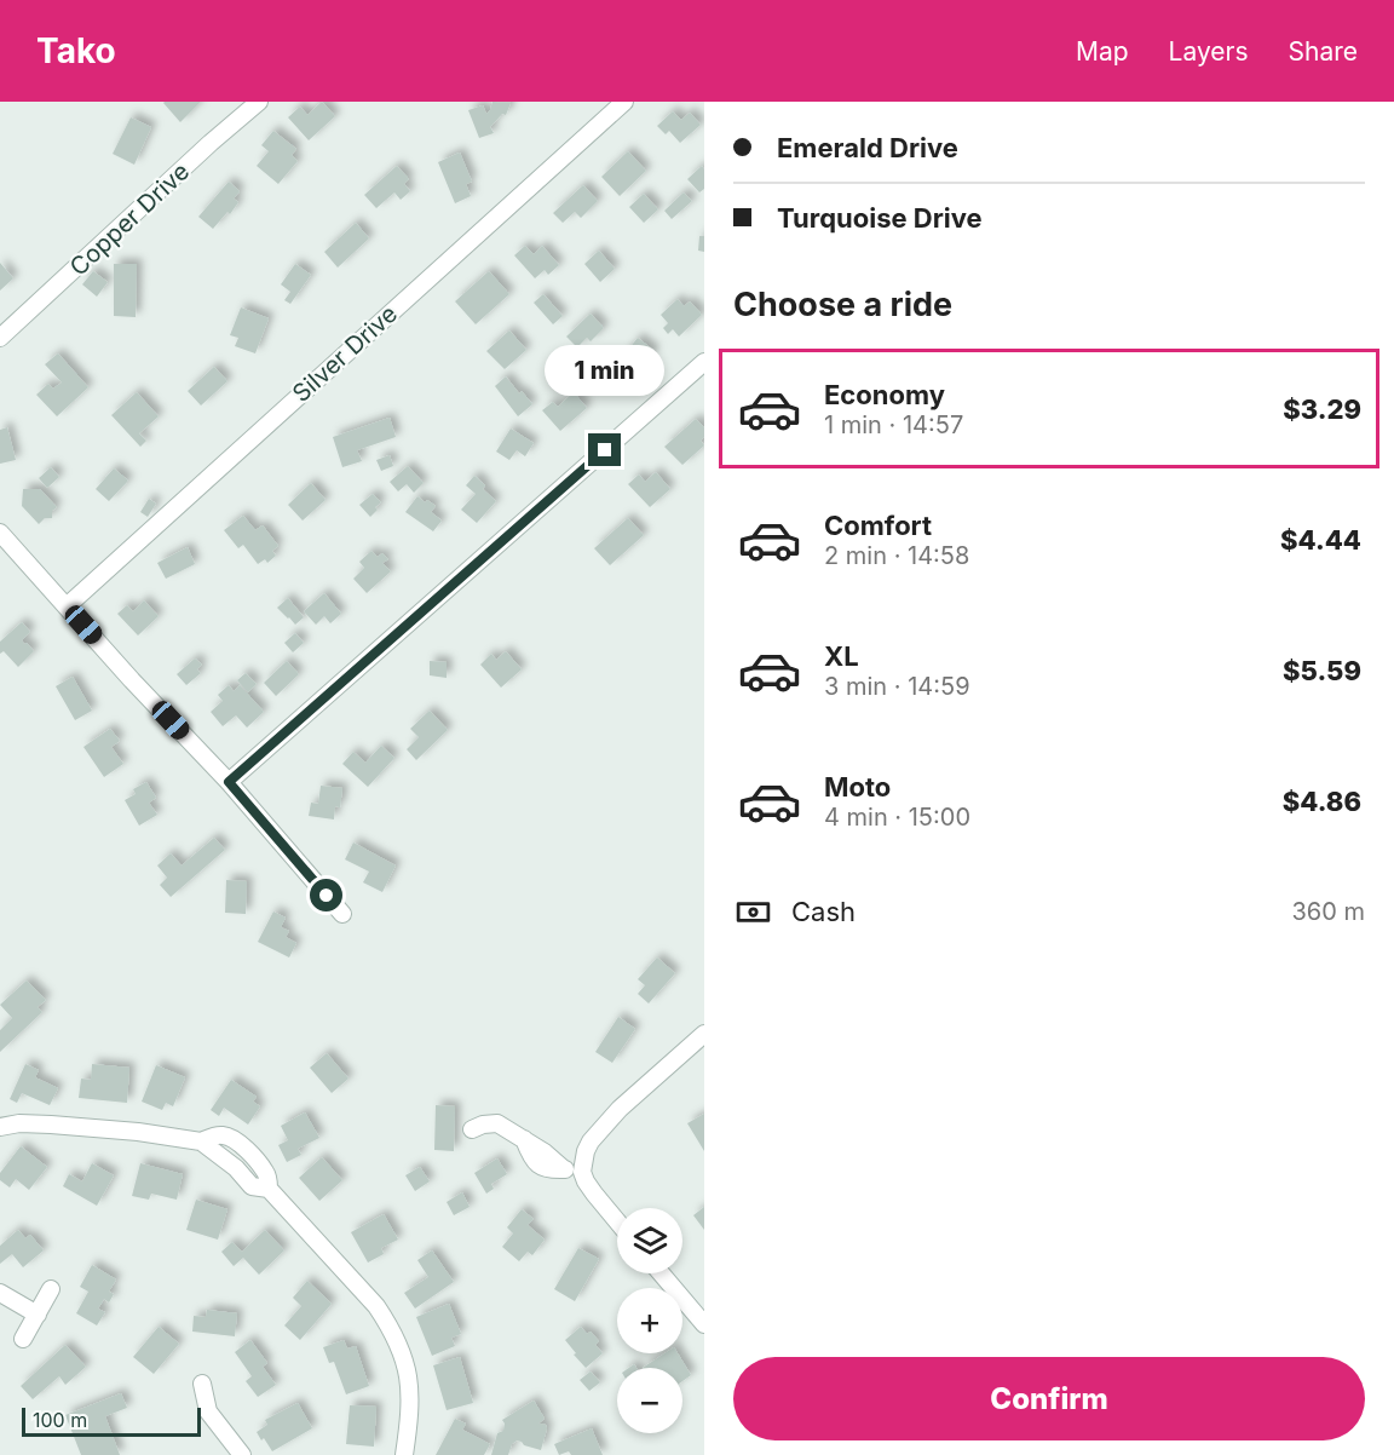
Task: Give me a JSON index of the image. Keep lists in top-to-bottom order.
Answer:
{
  "streets": {
    "street": ["Copper Drive", "Silver Drive"]
  },
  "scale_bar": "100 m",
  "page": {
    "header": "Tako",
    "nav": ["Map", "Layers", "Share"],
    "banner": ["Emerald Drive", "Turquoise Drive"],
    "heading": "Choose a ride",
    "bubble": "1 min",
    "list": [
      {
        "name": "Economy",
        "note": "1 min · 14:57",
        "value": "$3.29"
      },
      {
        "name": "Comfort",
        "note": "2 min · 14:58",
        "value": "$4.44"
      },
      {
        "name": "XL",
        "note": "3 min · 14:59",
        "value": "$5.59"
      },
      {
        "name": "Moto",
        "note": "4 min · 15:00",
        "value": "$4.86"
      }
    ],
    "pay": ["Cash", "360 m"],
    "map_buttons": ["+", "−"],
    "buttons": "Confirm",
    "scale": "100 m"
  }
}
